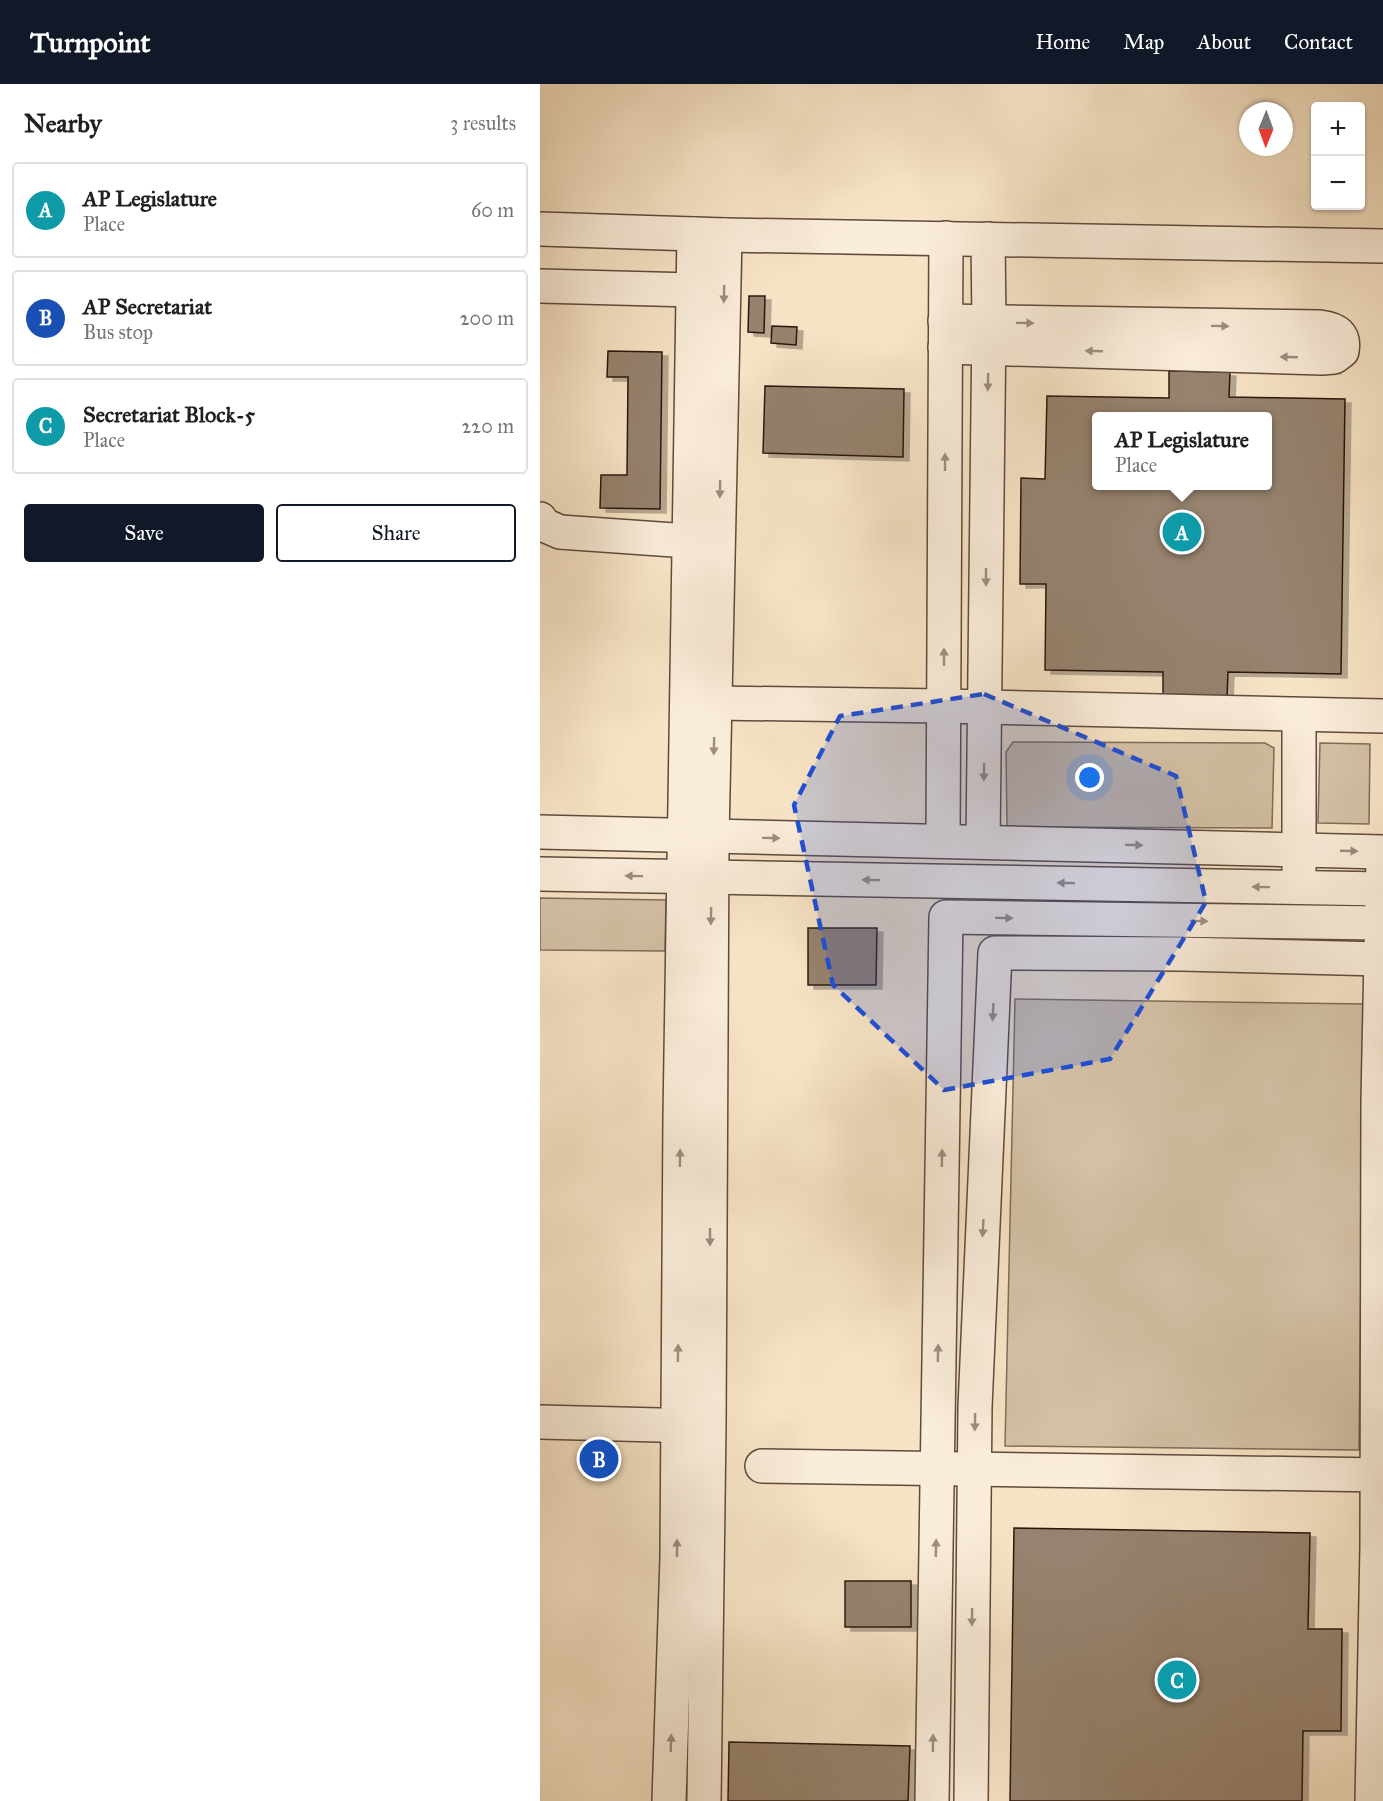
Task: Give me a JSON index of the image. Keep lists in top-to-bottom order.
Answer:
{
  "north": "bottom",
  "page": {
    "header": "Turnpoint",
    "nav": [
      "Home",
      "Map",
      "About",
      "Contact"
    ],
    "heading": ["Nearby", "3 results"],
    "map_buttons": ["+", "−"],
    "list": [
      {
        "mark": "A",
        "name": "AP Legislature",
        "note": "Place",
        "value": "60 m"
      },
      {
        "mark": "B",
        "name": "AP Secretariat",
        "note": "Bus stop",
        "value": "200 m"
      },
      {
        "mark": "C",
        "name": "Secretariat Block-5",
        "note": "Place",
        "value": "220 m"
      }
    ],
    "popup": ["AP Legislature", "Place"],
    "buttons": ["Save", "Share"],
    "pins": ["A", "B", "C"]
  }
}
